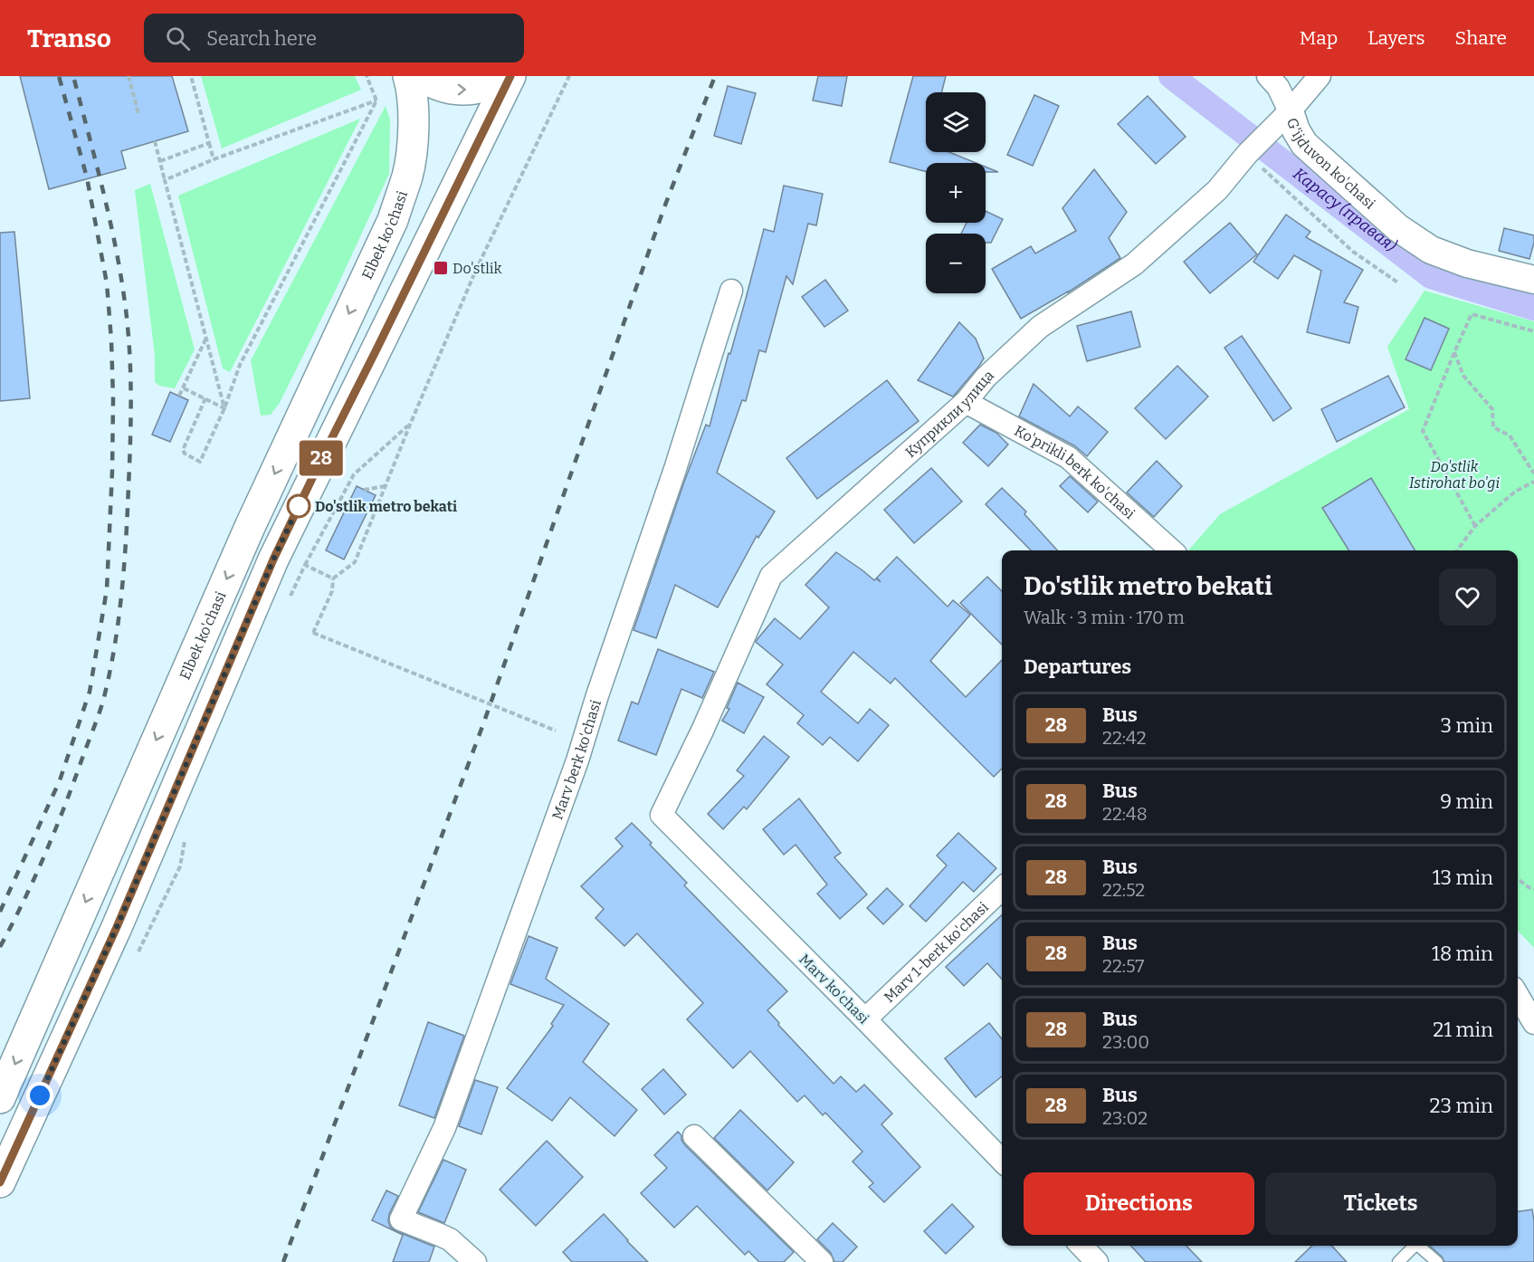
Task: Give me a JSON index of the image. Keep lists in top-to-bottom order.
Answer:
{
  "streets": {
    "main road": ["Elbek ko'chasi"],
    "street": [
      "G'ijduvon ko'chasi",
      "Куприкли улица",
      "Ko'prikli berk ko'chasi",
      "Marv berk ko'chasi",
      "Marv 1-berk ko'chasi",
      "Marv ko'chasi"
    ]
  },
  "crossings": [
    ["G'ijduvon ko'chasi", "Куприкли улица"],
    ["Куприкли улица", "Ko'prikli berk ko'chasi"],
    ["Куприкли улица", "Marv ko'chasi"],
    ["Marv 1-berk ko'chasi", "Marv ko'chasi"]
  ],
  "water": ["Карасу (правая)"],
  "parks": ["Do'stlik Istirohat bo'gi"],
  "places": {
    "transit": ["Do'stlik"],
    "other": ["Do'stlik metro bekati"]
  },
  "lines": ["bus line 28"],
  "page": {
    "header": "Transo",
    "search": "Search here",
    "nav": ["Map", "Layers", "Share"],
    "on_map": "28",
    "map_buttons": ["+", "−"],
    "heading": [
      ["Do'stlik metro bekati", "Walk · 3 min · 170 m"],
      "Departures"
    ],
    "list": [
      {
        "mark": "28",
        "name": "Bus",
        "note": "22:42",
        "value": "3 min"
      },
      {
        "mark": "28",
        "name": "Bus",
        "note": "22:48",
        "value": "9 min"
      },
      {
        "mark": "28",
        "name": "Bus",
        "note": "22:52",
        "value": "13 min"
      },
      {
        "mark": "28",
        "name": "Bus",
        "note": "22:57",
        "value": "18 min"
      },
      {
        "mark": "28",
        "name": "Bus",
        "note": "23:00",
        "value": "21 min"
      },
      {
        "mark": "28",
        "name": "Bus",
        "note": "23:02",
        "value": "23 min"
      }
    ],
    "buttons": ["Directions", "Tickets"]
  }
}
